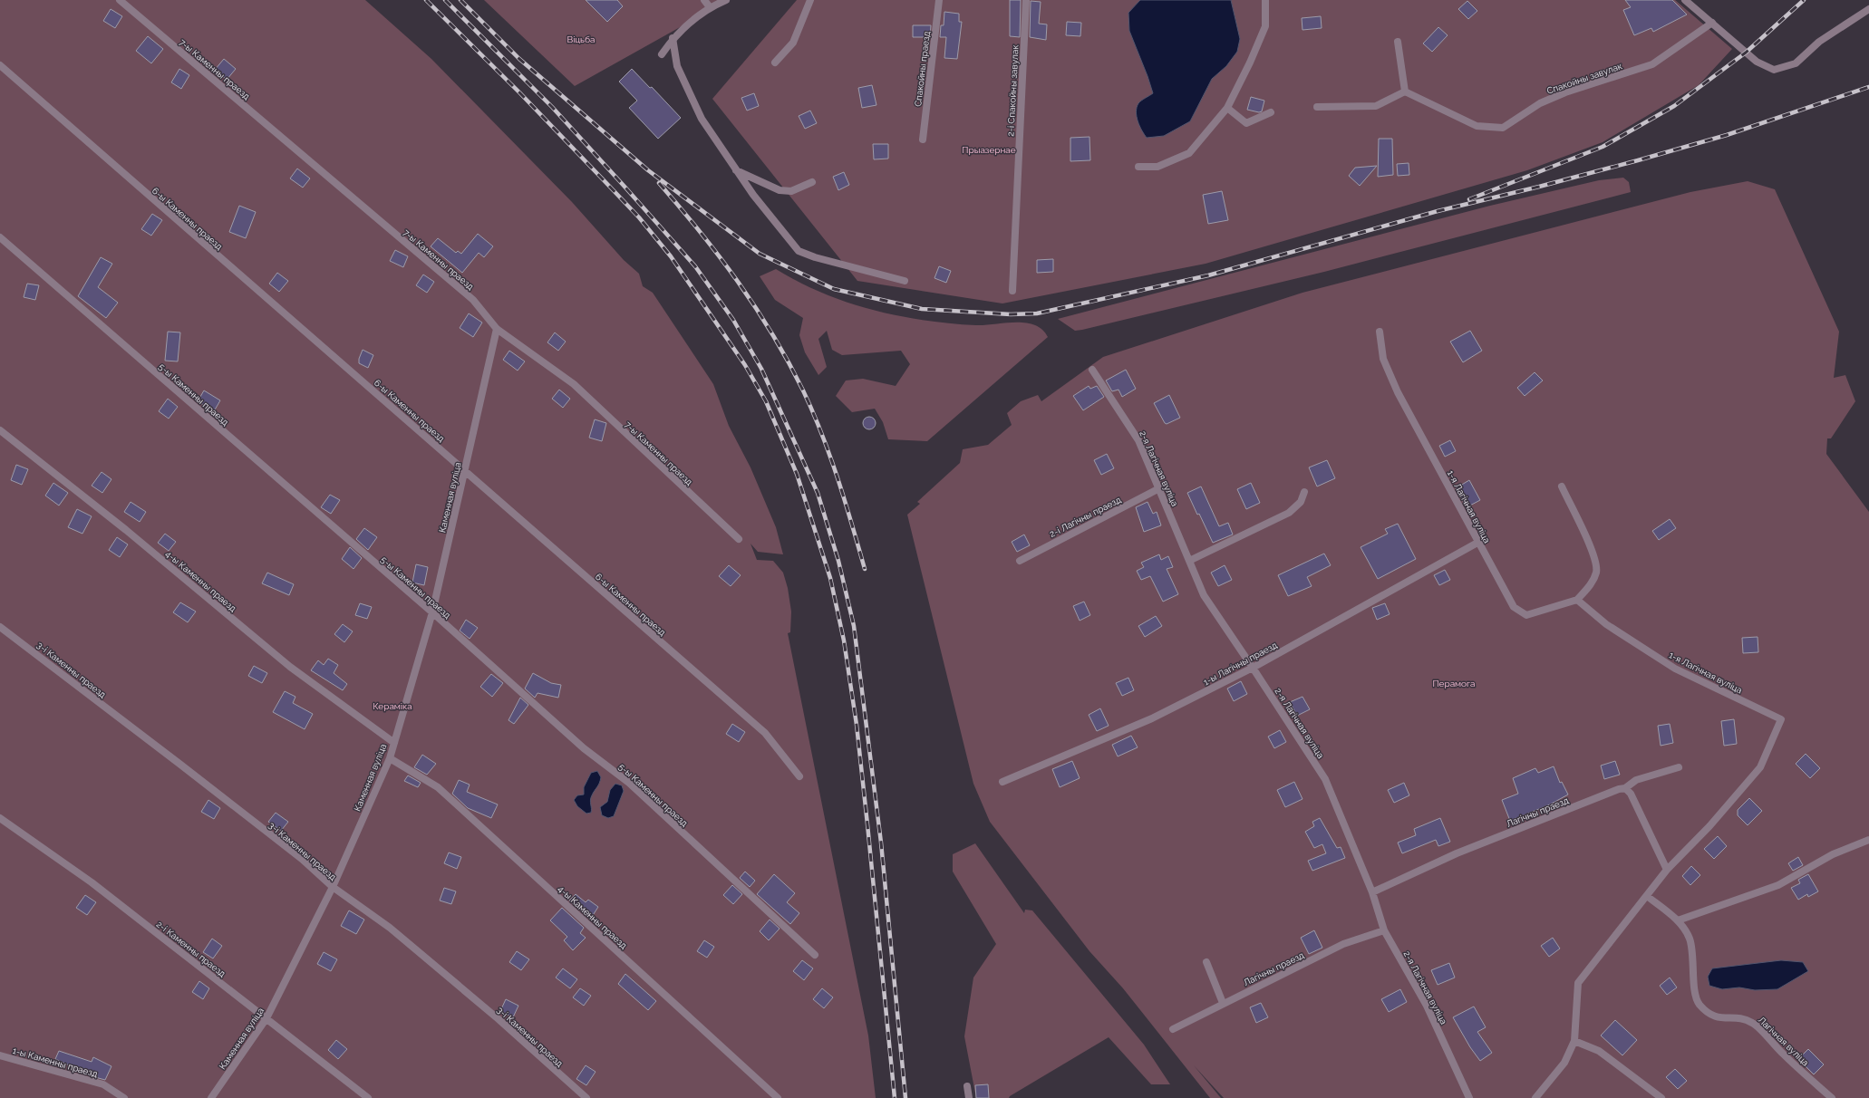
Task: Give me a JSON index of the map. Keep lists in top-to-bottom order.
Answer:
{
  "streets": {
    "street": [
      "7-ы Каменны праезд",
      "Спакойны праезд",
      "Спакойны завулак",
      "2-і Спакойны завулак",
      "6-ы Каменны праезд",
      "5-ы Каменны праезд",
      "2-я Лагічная вуліца",
      "Каменная вуліца",
      "1-я Лагічная вуліца",
      "2-і Лагічны праезд",
      "4-ы Каменны праезд",
      "1-ы Лагічны праезд",
      "3-і Каменны праезд",
      "Лагічны праезд",
      "2-і Каменны праезд",
      "Лагічная вуліца",
      "1-ы Каменны праезд"
    ]
  },
  "crossings": [
    ["7-ы Каменны праезд", "Каменная вуліца"],
    ["6-ы Каменны праезд", "Каменная вуліца"],
    ["5-ы Каменны праезд", "Каменная вуліца"],
    ["2-я Лагічная вуліца", "2-і Лагічны праезд"],
    ["2-я Лагічная вуліца", "1-ы Лагічны праезд"],
    ["2-я Лагічная вуліца", "Лагічны праезд"],
    ["Каменная вуліца", "4-ы Каменны праезд"],
    ["Каменная вуліца", "3-і Каменны праезд"],
    ["Каменная вуліца", "2-і Каменны праезд"],
    ["1-я Лагічная вуліца", "1-ы Лагічны праезд"],
    ["1-я Лагічная вуліца", "Лагічная вуліца"]
  ],
  "parks": [
    "Віцьба",
    "Прыазернае",
    "Перамога",
    "Кераміка"
  ]
}
